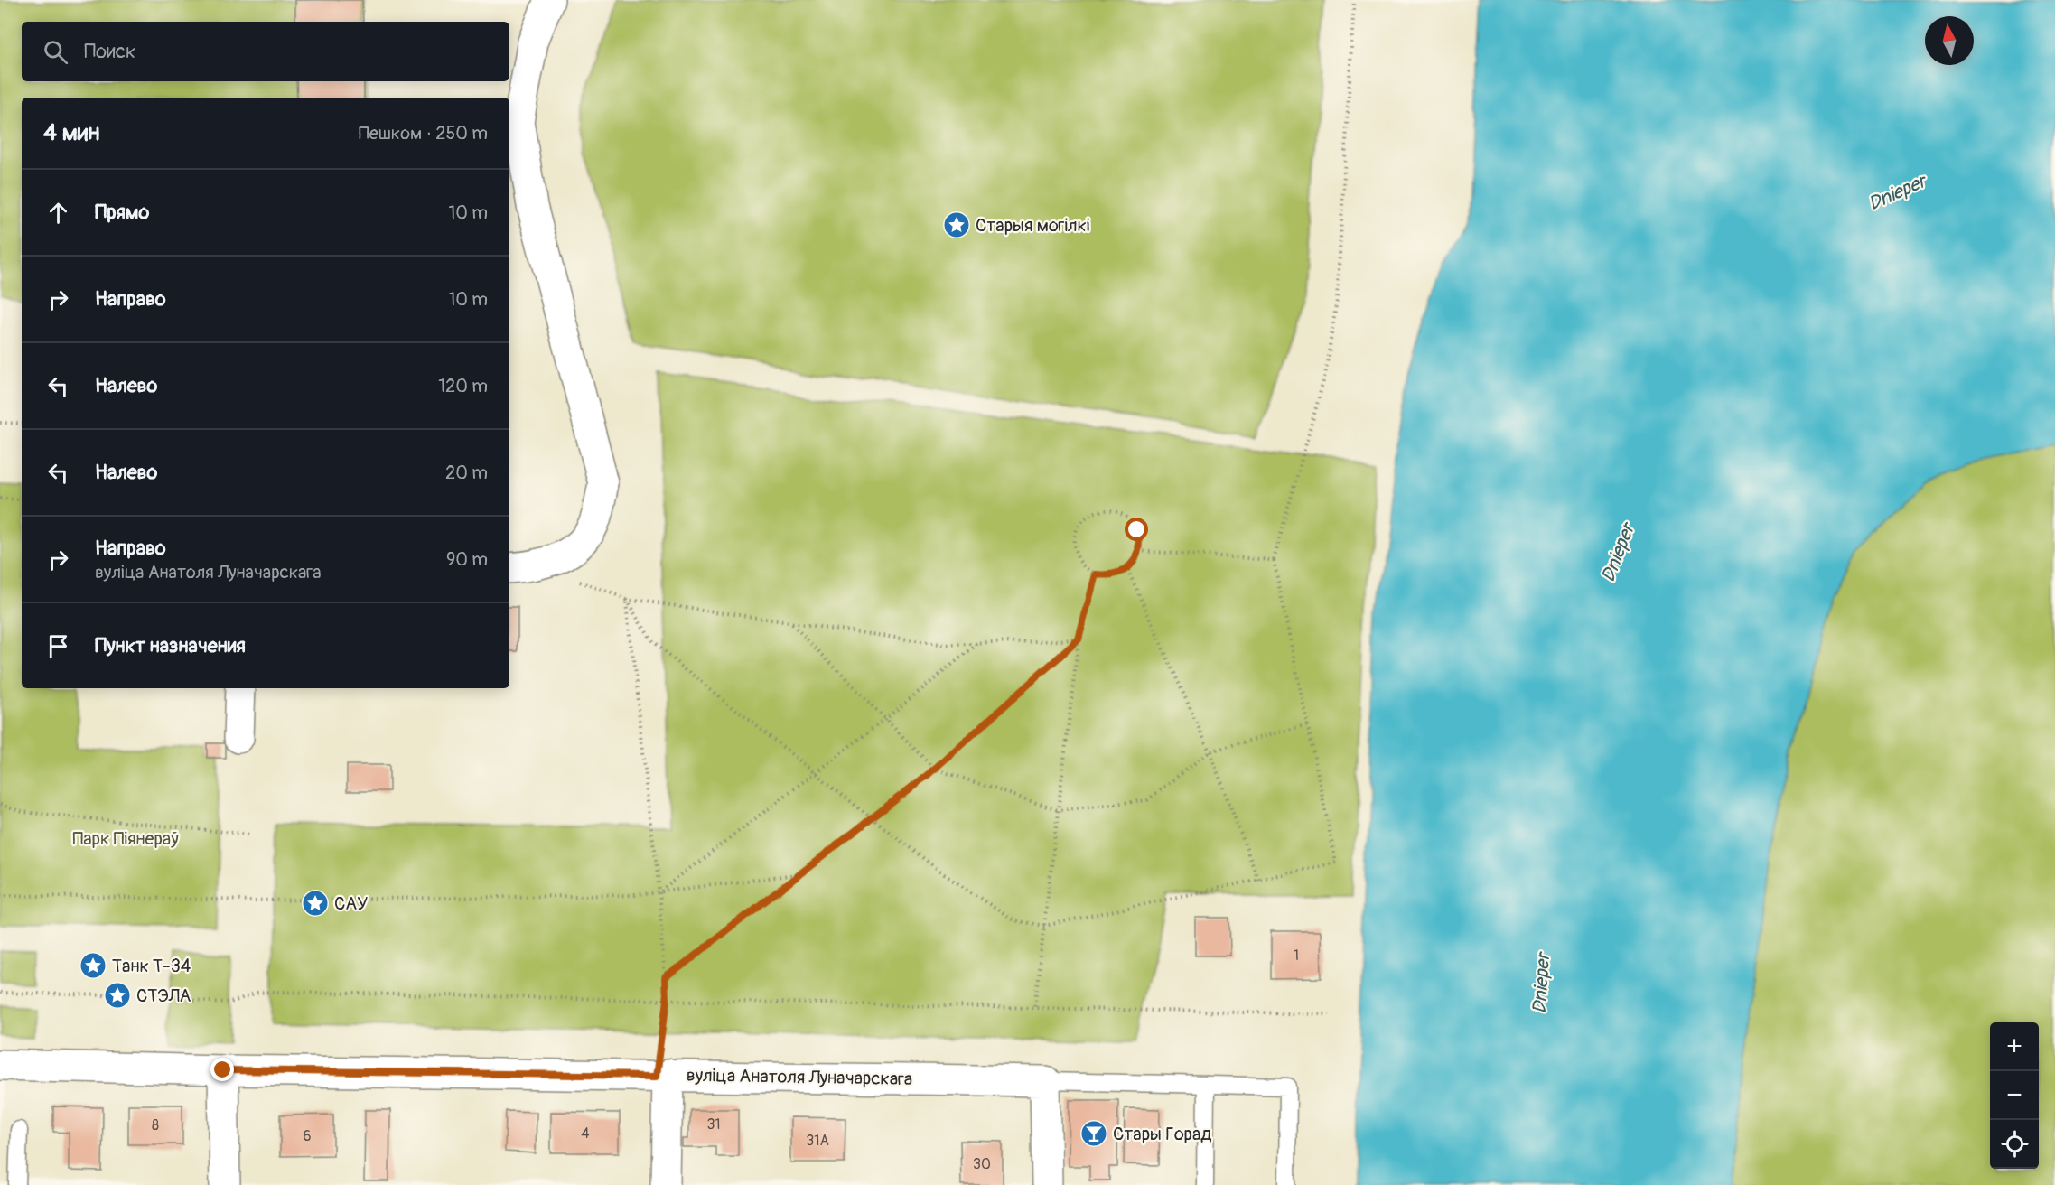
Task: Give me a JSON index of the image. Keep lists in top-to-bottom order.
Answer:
{
  "streets": {
    "street": ["вуліца Анатоля Луначарскага"]
  },
  "water": ["Dnieper"],
  "parks": ["Парк Піянераў"],
  "places": {
    "place": [
      "Старыя могілкі",
      "САУ",
      "Танк Т-34",
      "СТЭЛА"
    ],
    "bar": ["Стары Горад"]
  },
  "house_numbers": [
    "1",
    "31",
    "8",
    "4",
    "6",
    "31А",
    "30"
  ],
  "north": "top",
  "page": {
    "search": "Поиск",
    "heading": ["4 мин", "Пешком · 250 m"],
    "list": [
      ["Прямо", "10 m"],
      ["Направо", "10 m"],
      ["Налево", "120 m"],
      ["Налево", "20 m"],
      ["Направо", "вуліца Анатоля Луначарскага", "90 m"],
      "Пункт назначения"
    ],
    "map_buttons": ["+", "−"]
  }
}
